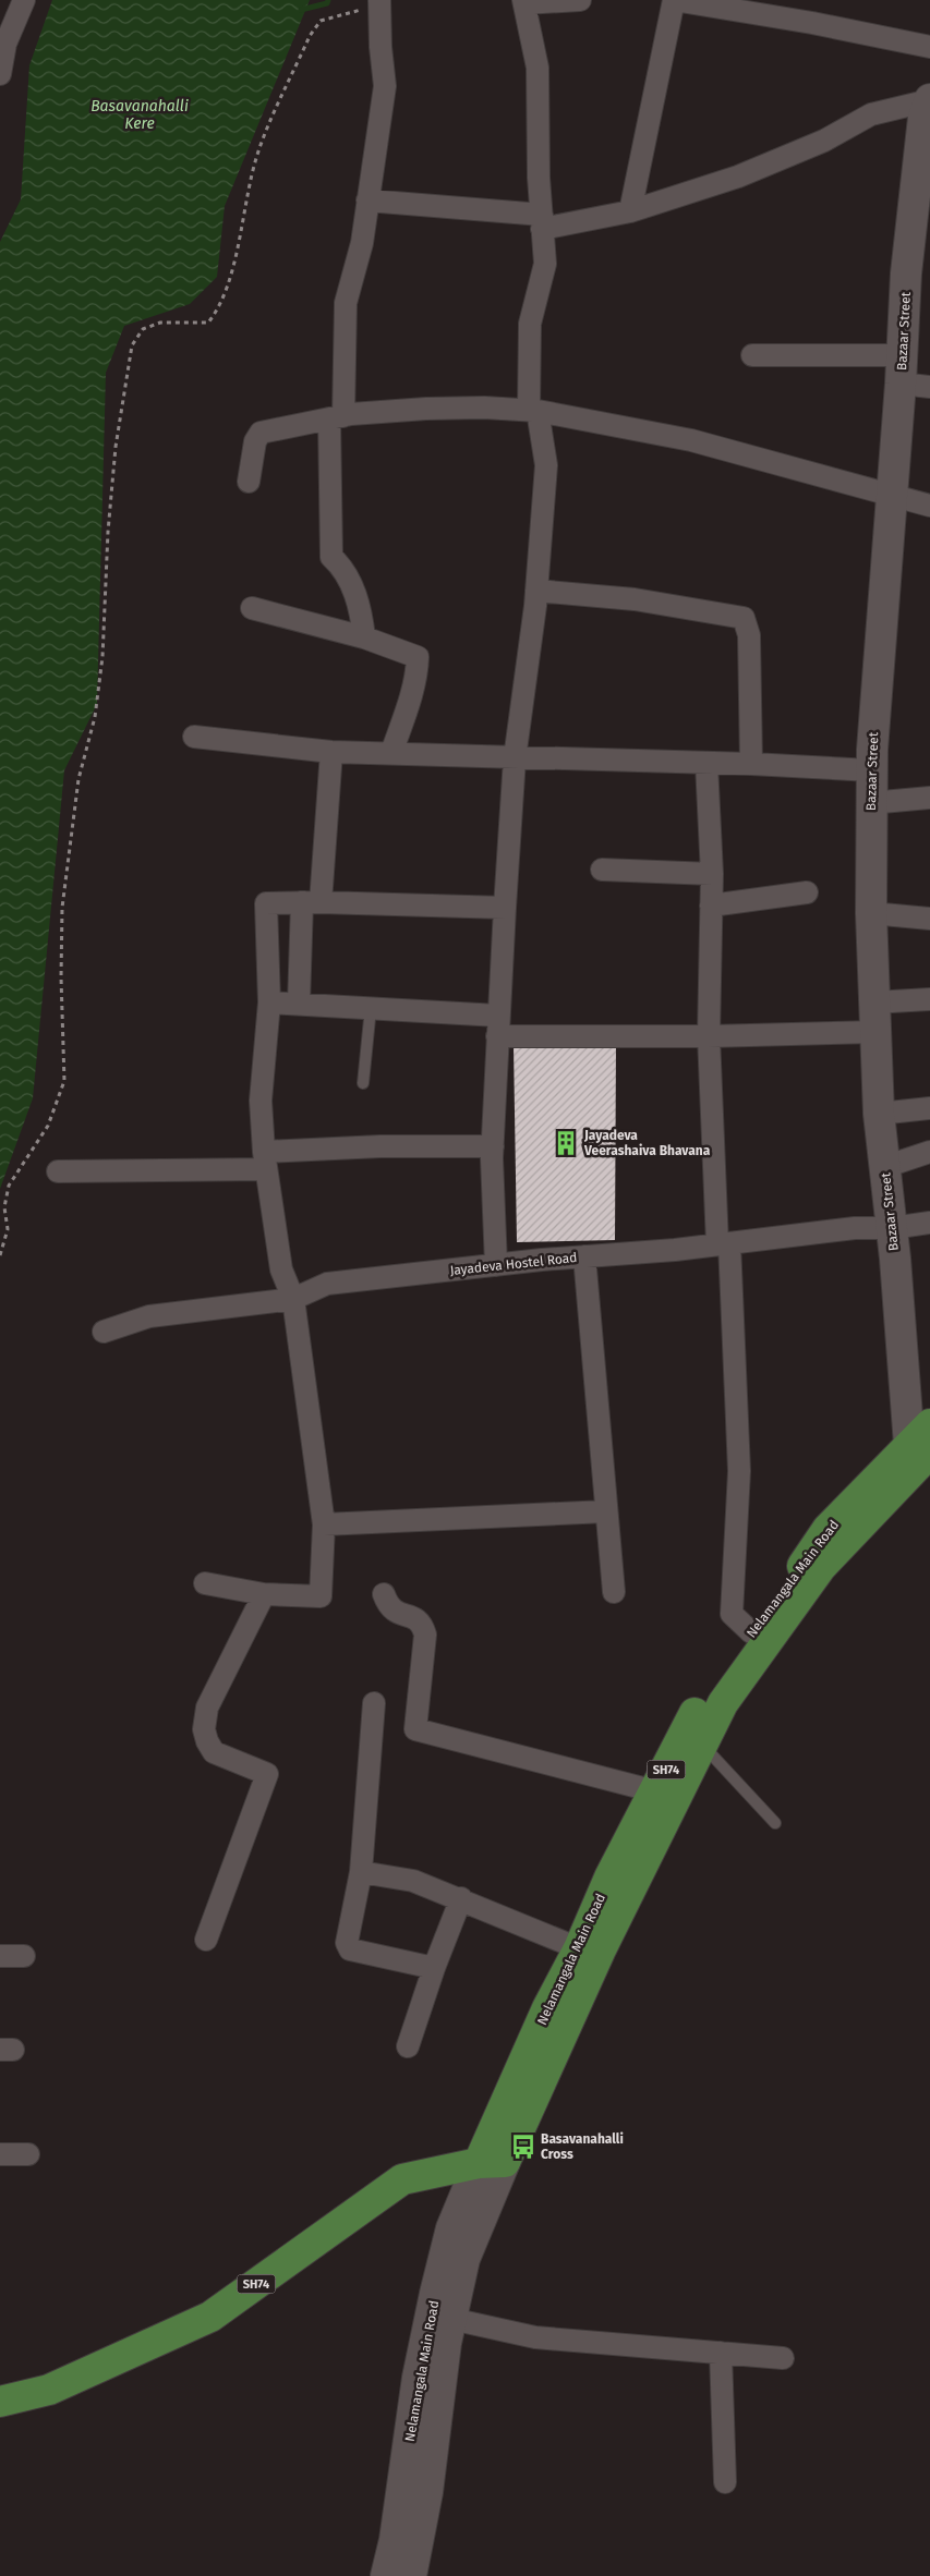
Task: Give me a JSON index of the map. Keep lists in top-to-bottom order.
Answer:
{
  "streets": {
    "main road": ["Nelamangala Main Road", "SH74"],
    "street": ["Bazaar Street", "Jayadeva Hostel Road"]
  },
  "crossings": [
    ["Bazaar Street", "Jayadeva Hostel Road"],
    ["Bazaar Street", "Nelamangala Main Road"],
    ["Bazaar Street", "SH74"],
    ["Nelamangala Main Road", "SH74"]
  ],
  "water": ["Basavanahalli Kere"],
  "places": {
    "building": ["Jayadeva Veerashaiva Bhavana"],
    "bus stop": ["Basavanahalli Cross"]
  }
}
